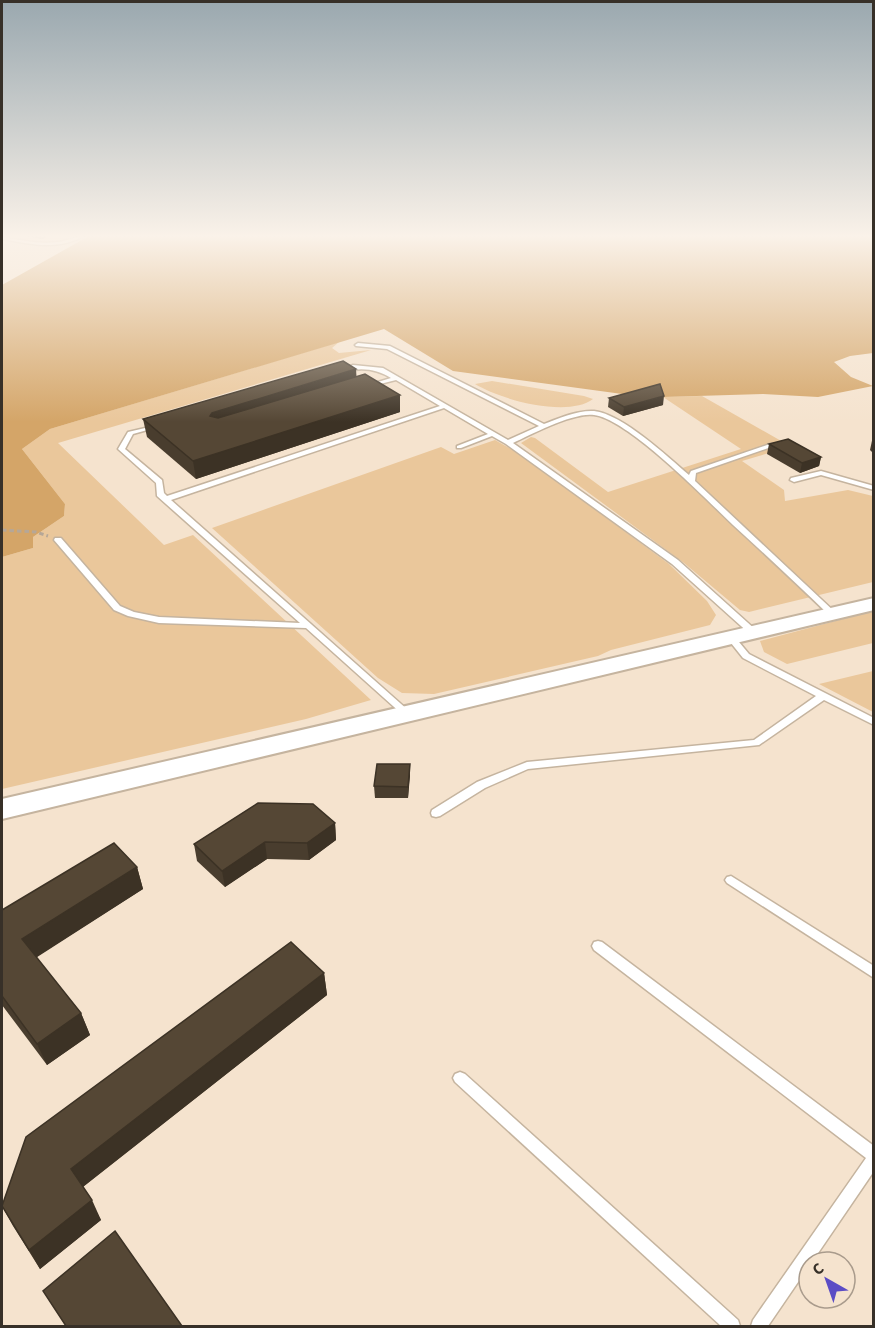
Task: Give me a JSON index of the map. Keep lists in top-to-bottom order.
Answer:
{
  "north": "top left"
}
